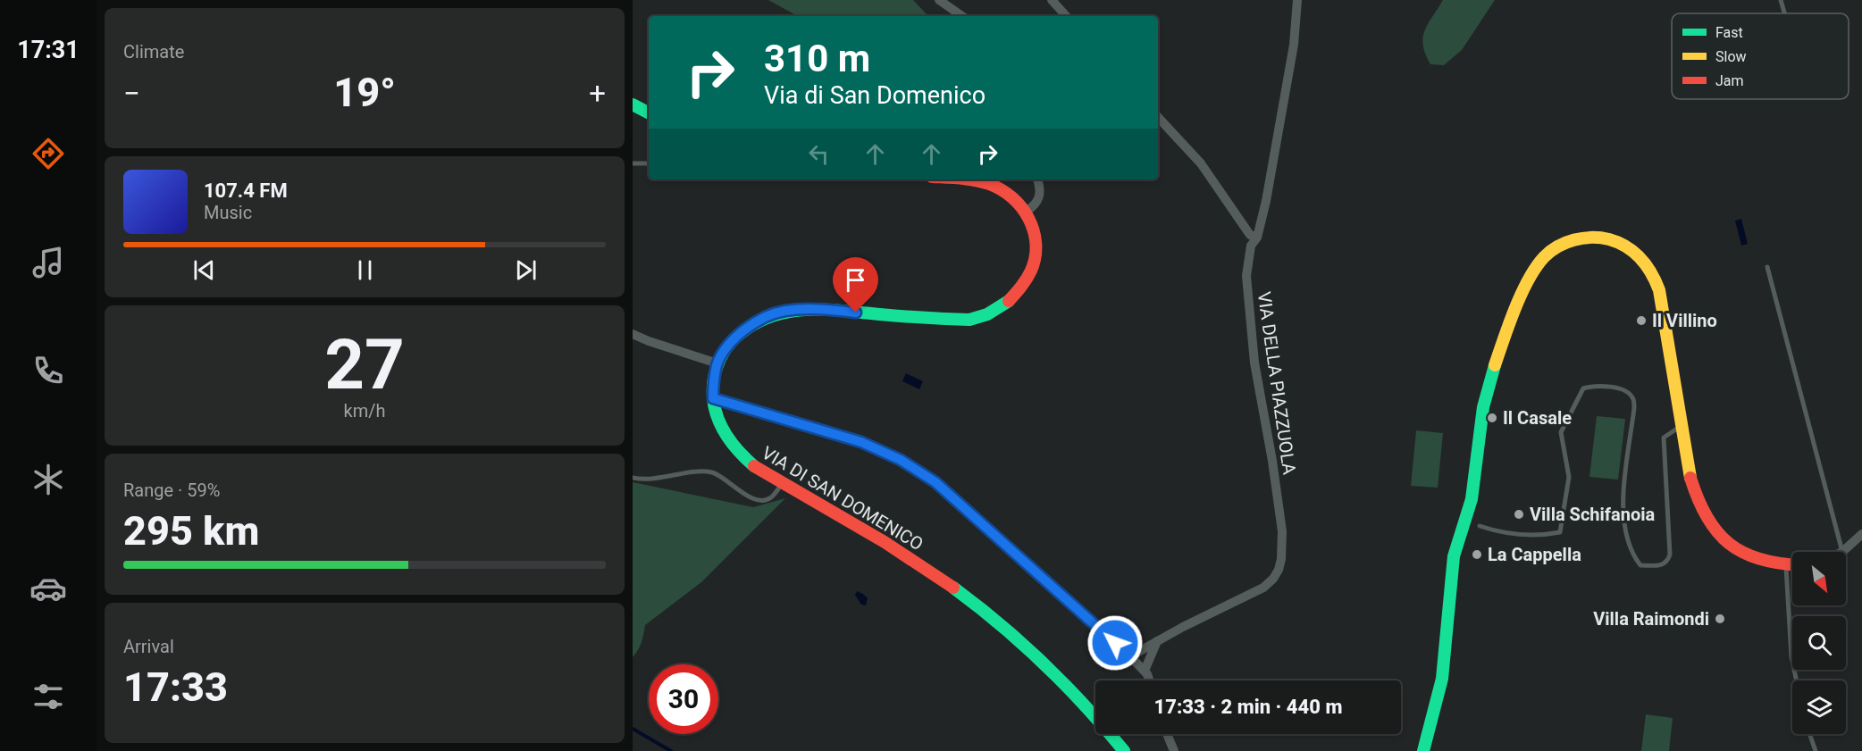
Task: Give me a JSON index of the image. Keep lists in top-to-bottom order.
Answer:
{
  "streets": {
    "main road": ["VIA DI SAN DOMENICO"],
    "street": ["VIA DELLA PIAZZUOLA"]
  },
  "places": [
    "Il Villino",
    "Il Casale",
    "Villa Schifanoia",
    "La Cappella",
    "Villa Raimondi"
  ],
  "legend": ["Fast", "Slow", "Jam"],
  "north": "bottom right",
  "page": {
    "tabs": "17:31",
    "tile": [
      "Climate",
      ["27", "km/h"],
      ["Range · 59%", "295 km"],
      ["Arrival", "17:33"]
    ],
    "turn": ["310 m", "Via di San Domenico"],
    "heat": ["−", "19°", "+"],
    "song": ["107.4 FM", "Music"],
    "limit": "30",
    "trip": "17:33 · 2 min · 440 m"
  }
}
